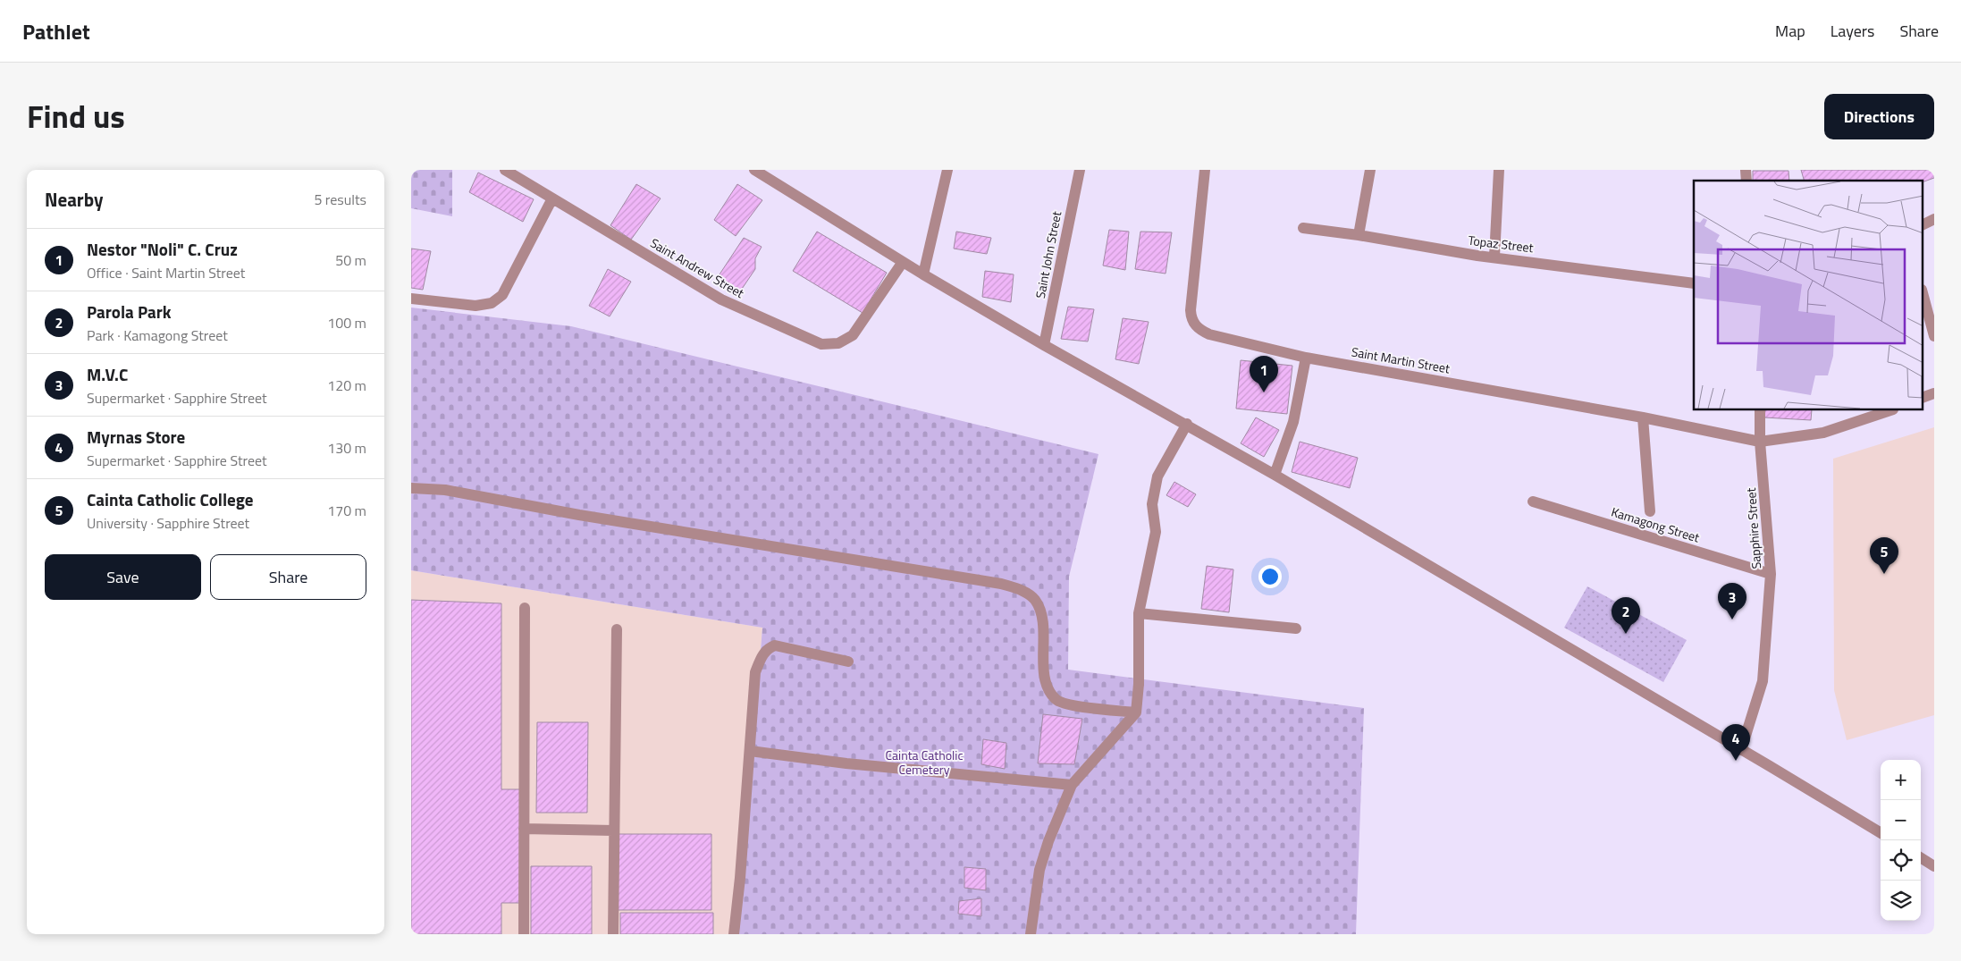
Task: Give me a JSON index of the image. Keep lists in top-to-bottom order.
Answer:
{
  "streets": {
    "street": [
      "Topaz Street",
      "Saint John Street",
      "Saint Andrew Street",
      "Saint Martin Street",
      "Kamagong Street",
      "Sapphire Street"
    ]
  },
  "crossings": [
    ["Saint Martin Street", "Sapphire Street"],
    ["Kamagong Street", "Sapphire Street"]
  ],
  "parks": ["Cainta Catholic Cemetery"],
  "page": {
    "header": "Pathlet",
    "nav": ["Map", "Layers", "Share"],
    "title": "Find us",
    "buttons": [
      "Directions",
      ["Save", "Share"]
    ],
    "heading": ["Nearby", "5 results"],
    "list": [
      {
        "mark": "1",
        "name": "Nestor \"Noli\" C. Cruz",
        "note": "Office · Saint Martin Street",
        "value": "50 m"
      },
      {
        "mark": "2",
        "name": "Parola Park",
        "note": "Park · Kamagong Street",
        "value": "100 m"
      },
      {
        "mark": "3",
        "name": "M.V.C",
        "note": "Supermarket · Sapphire Street",
        "value": "120 m"
      },
      {
        "mark": "4",
        "name": "Myrnas Store",
        "note": "Supermarket · Sapphire Street",
        "value": "130 m"
      },
      {
        "mark": "5",
        "name": "Cainta Catholic College",
        "note": "University · Sapphire Street",
        "value": "170 m"
      }
    ],
    "pins": [
      "1",
      "5",
      "3",
      "2",
      "4"
    ],
    "map_buttons": ["+", "−"]
  }
}
